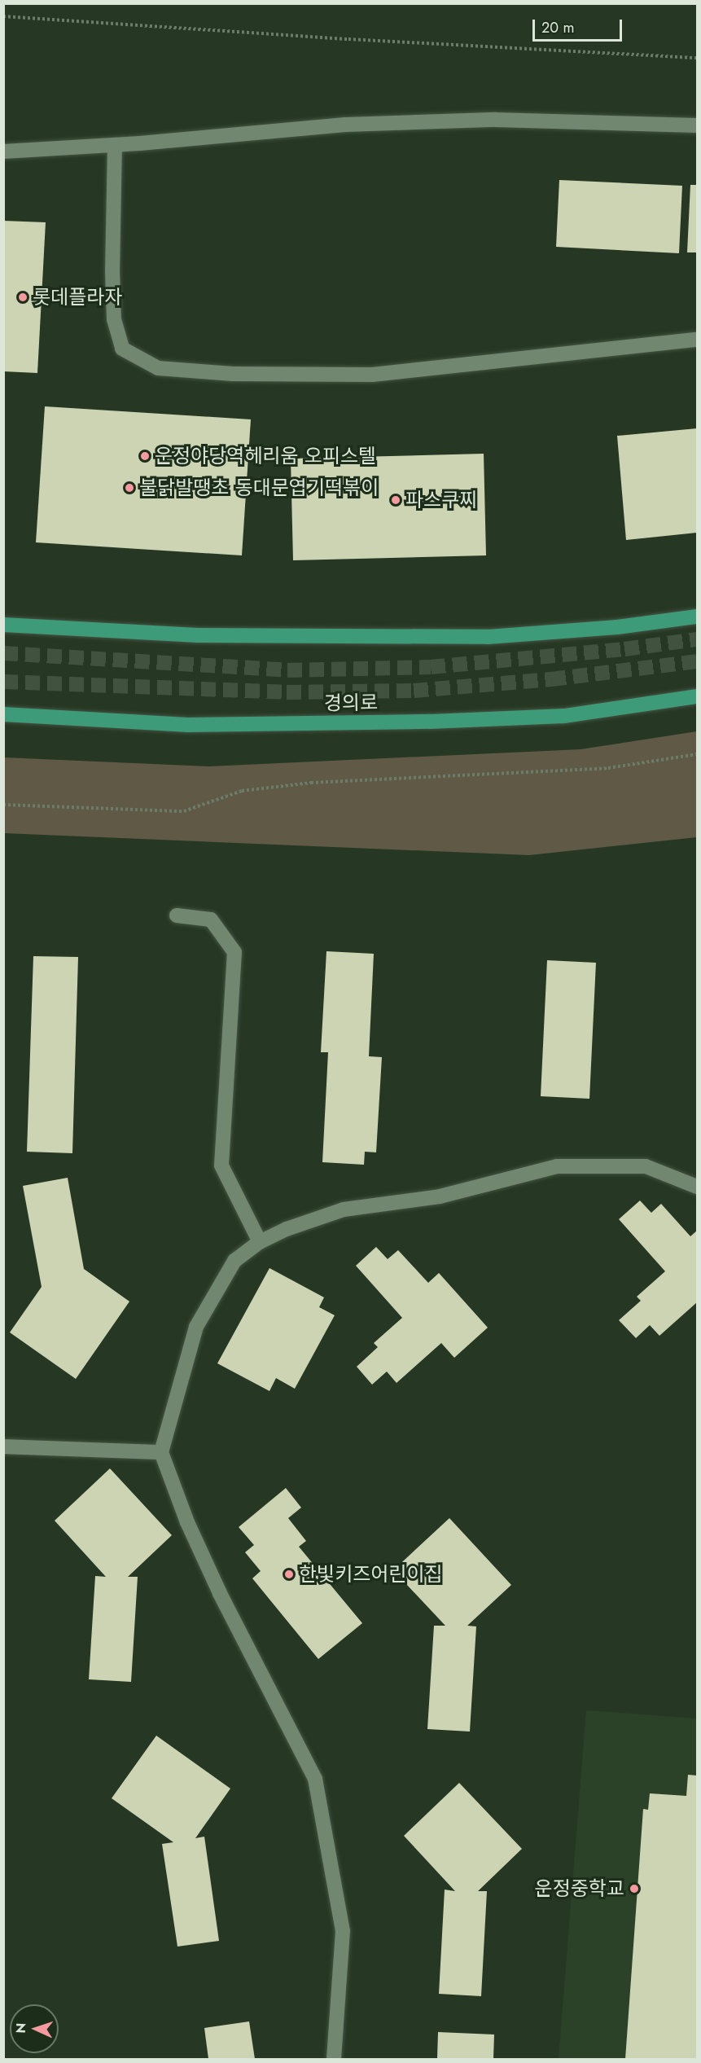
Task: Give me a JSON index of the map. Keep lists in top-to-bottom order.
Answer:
{
  "streets": {
    "main road": ["경의로"]
  },
  "places": [
    "롯데플라자",
    "운정야당역헤리움 오피스텔",
    "불닭발땡초 동대문엽기떡볶이",
    "파스쿠찌",
    "한빛키즈어린이집",
    "운정중학교"
  ],
  "scale_bar": "20 m",
  "north": "left"
}
